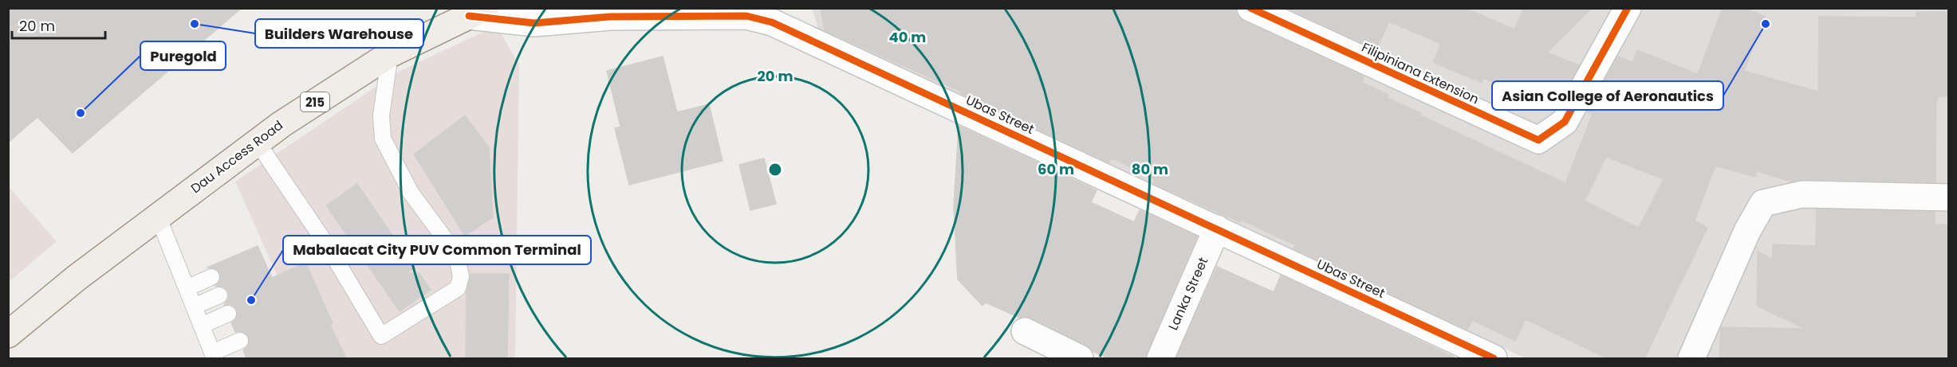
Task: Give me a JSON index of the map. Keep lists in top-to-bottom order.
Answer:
{
  "streets": {
    "main road": ["215", "Dau Access Road"],
    "street": ["Filipiniana Extension", "Ubas Street", "Lanka Street"]
  },
  "crossings": [
    ["Ubas Street", "Dau Access Road"],
    ["Ubas Street", "Lanka Street"]
  ],
  "places": [
    "Builders Warehouse",
    "Asian College of Aeronautics",
    "Puregold",
    "Mabalacat City PUV Common Terminal"
  ],
  "scale_bar": "20 m",
  "rings": [
    "40 m",
    "20 m",
    "60 m",
    "80 m"
  ]
}
